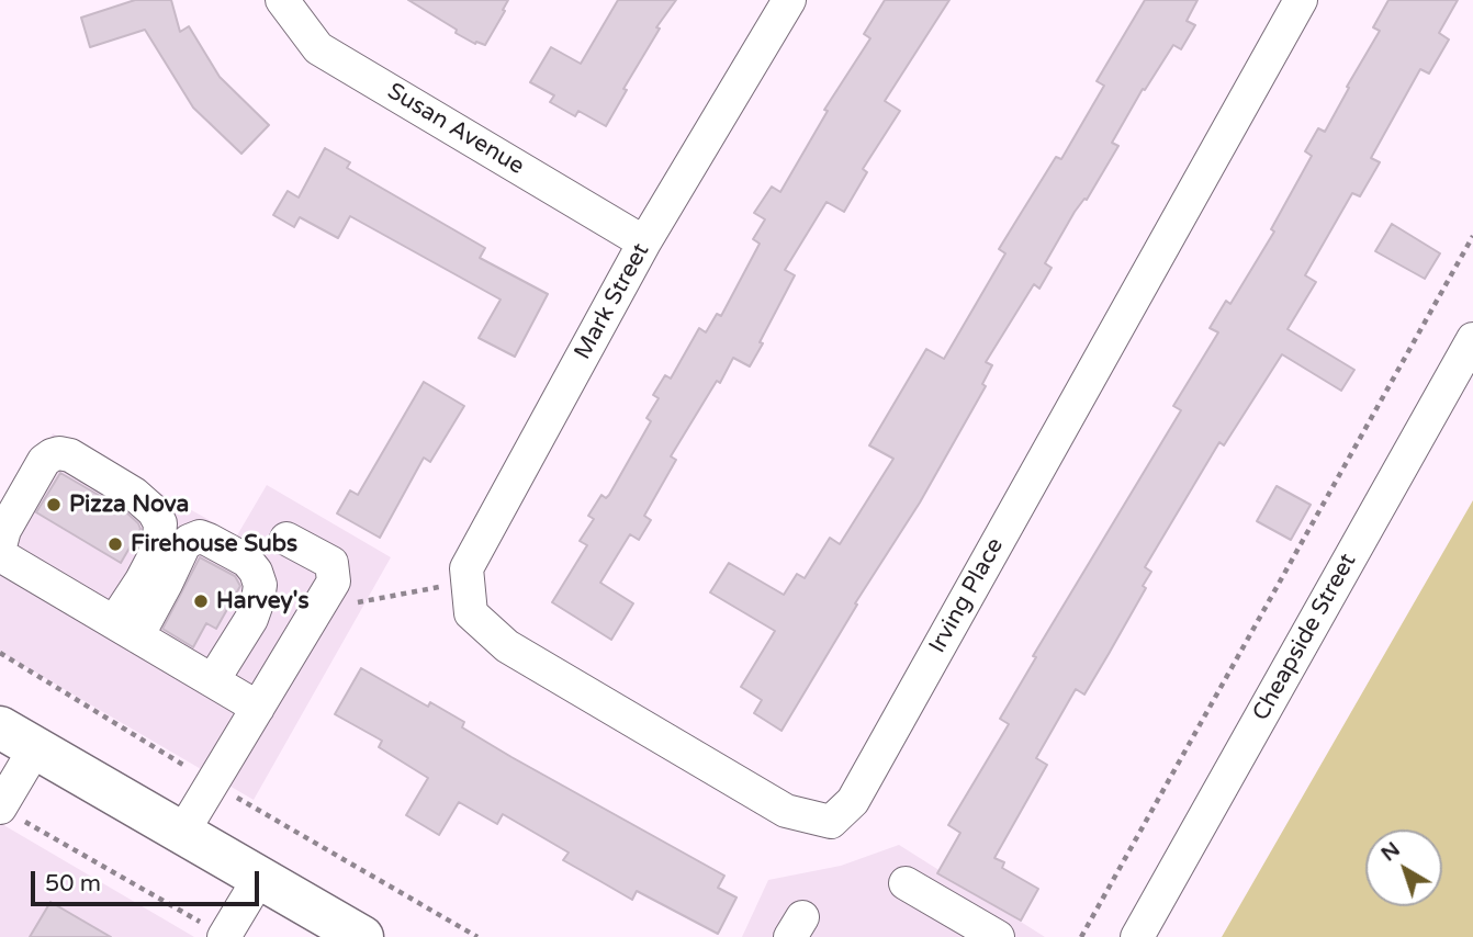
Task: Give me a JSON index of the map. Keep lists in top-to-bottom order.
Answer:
{
  "streets": {
    "street": [
      "Susan Avenue",
      "Mark Street",
      "Irving Place",
      "Cheapside Street"
    ]
  },
  "crossings": [
    ["Susan Avenue", "Mark Street"],
    ["Mark Street", "Irving Place"]
  ],
  "places": ["Pizza Nova", "Firehouse Subs", "Harvey's"],
  "scale_bar": "50 m",
  "north": "top left"
}
